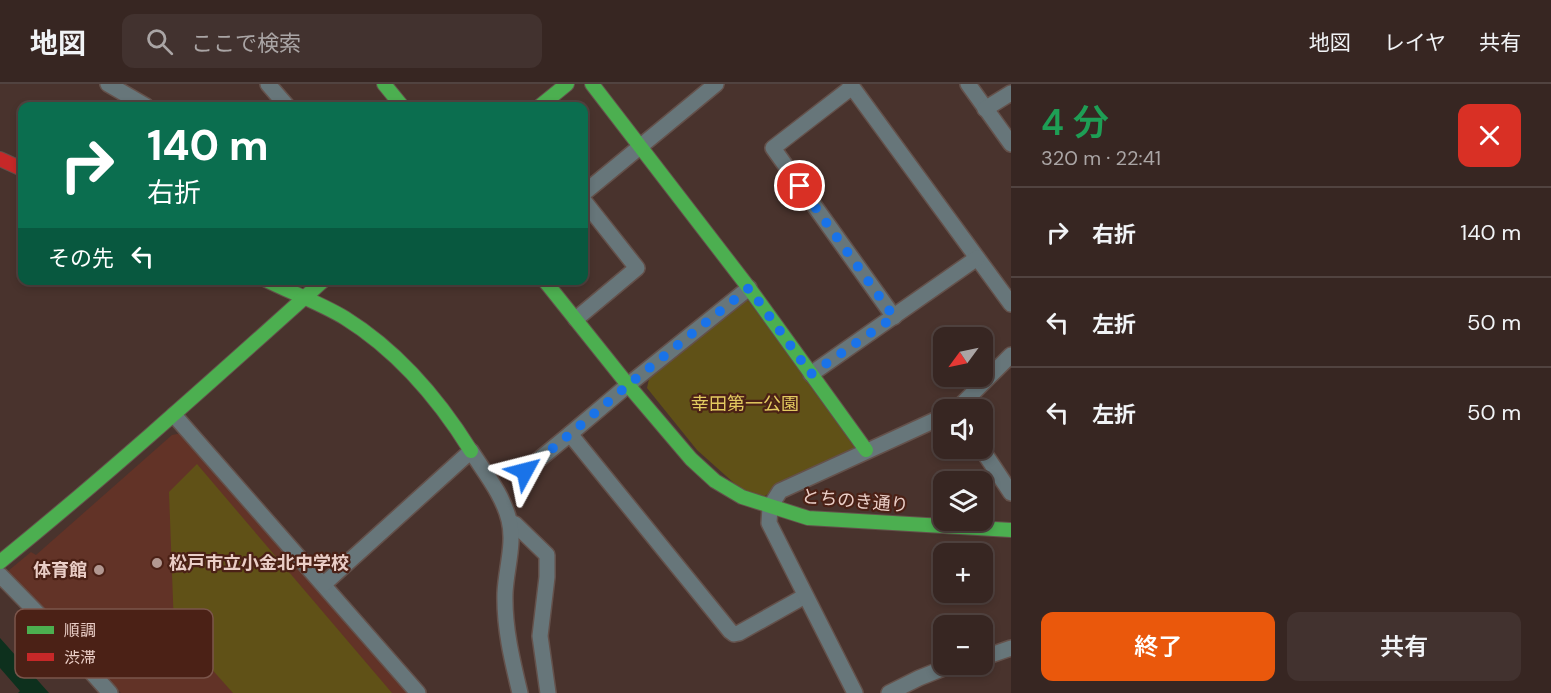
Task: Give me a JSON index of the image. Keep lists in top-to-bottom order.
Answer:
{
  "streets": {
    "street": ["とちのき通り"]
  },
  "parks": ["幸田第一公園"],
  "places": ["松戸市立小金北中学校", "体育館"],
  "legend": ["順調", "渋滞"],
  "north": "bottom left",
  "page": {
    "header": "地図",
    "search": "ここで検索",
    "nav": ["地図", "レイヤ", "共有"],
    "heading": ["4 分", "320 m · 22:41"],
    "turn": ["140 m", "右折"],
    "list": [
      {
        "name": "右折",
        "value": "140 m"
      },
      {
        "name": "左折",
        "value": "50 m"
      },
      {
        "name": "左折",
        "value": "50 m"
      }
    ],
    "then": "その先",
    "map_buttons": ["+", "−"],
    "buttons": ["終了", "共有"]
  }
}
